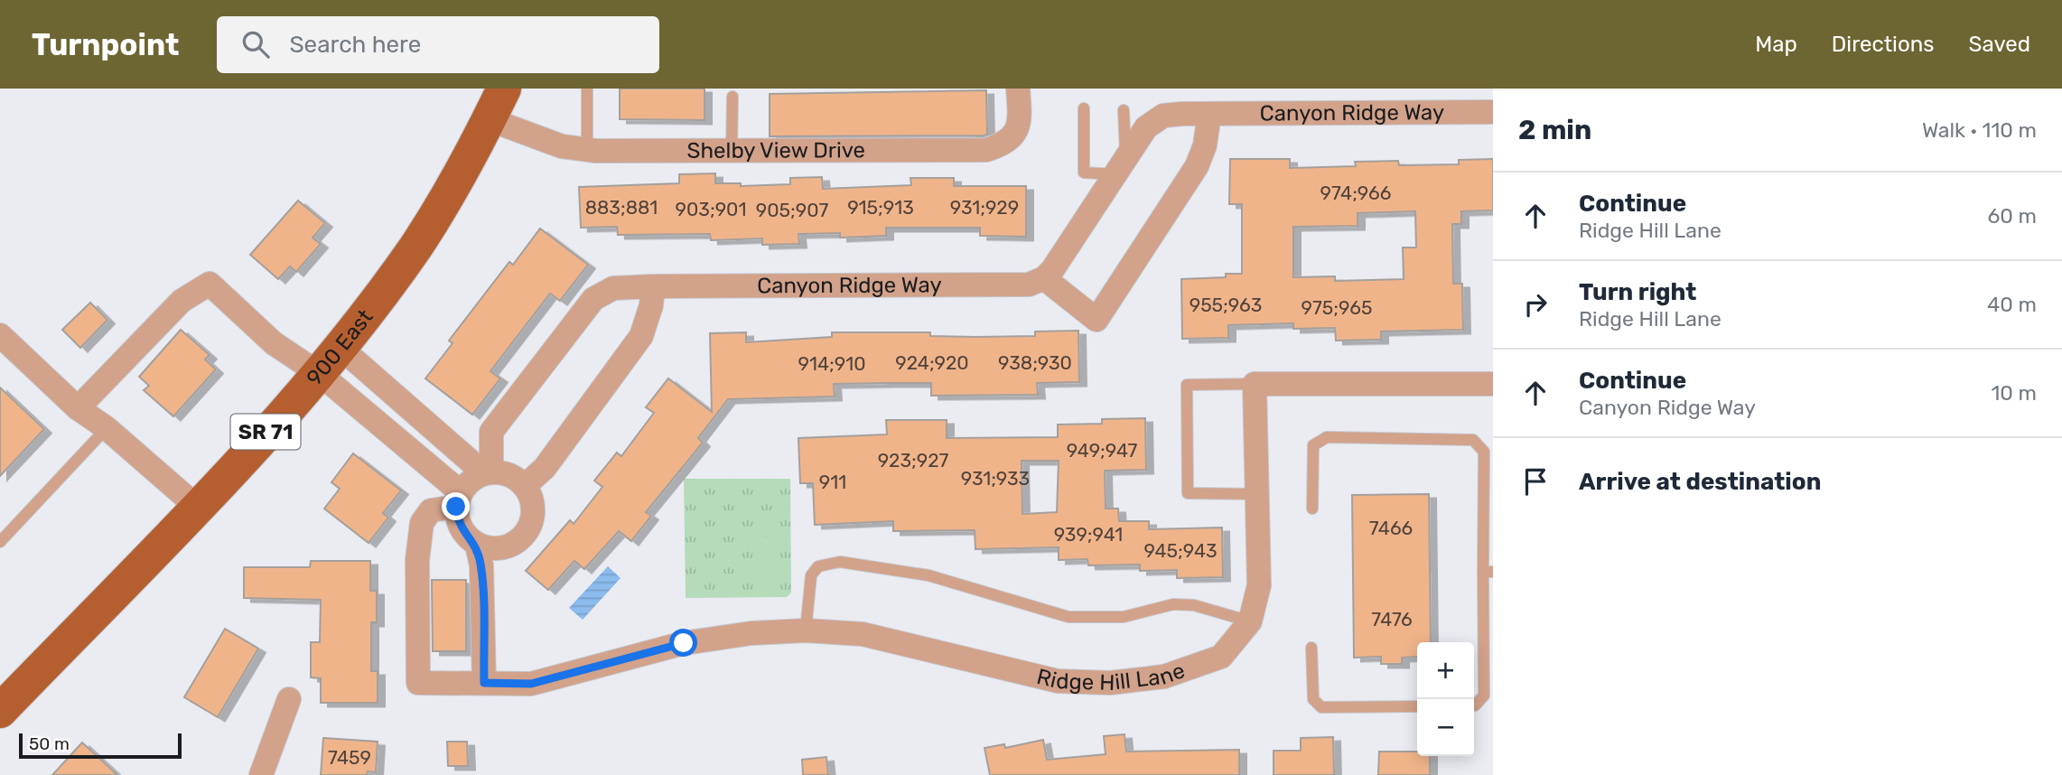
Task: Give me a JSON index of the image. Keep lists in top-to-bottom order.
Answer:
{
  "streets": {
    "main road": ["900 East", "SR 71"],
    "street": ["Canyon Ridge Way", "Shelby View Drive", "Ridge Hill Lane"]
  },
  "crossings": [
    ["Canyon Ridge Way", "Ridge Hill Lane"],
    ["Shelby View Drive", "900 East"]
  ],
  "house_numbers": [
    "974;966",
    "883;881",
    "915;913",
    "931;929",
    "903;901",
    "905;907",
    "955;963",
    "975;965",
    "924;920",
    "938;930",
    "914;910",
    "949;947",
    "923;927",
    "931;933",
    "911",
    "7466",
    "939;941",
    "945;943",
    "7476",
    "7459"
  ],
  "scale_bar": "50 m",
  "page": {
    "header": "Turnpoint",
    "search": "Search here",
    "nav": ["Map", "Directions", "Saved"],
    "heading": ["2 min", "Walk · 110 m"],
    "list": [
      ["Continue", "Ridge Hill Lane", "60 m"],
      ["Turn right", "Ridge Hill Lane", "40 m"],
      ["Continue", "Canyon Ridge Way", "10 m"],
      "Arrive at destination"
    ],
    "map_buttons": ["+", "−"],
    "scale": "50 m"
  }
}
